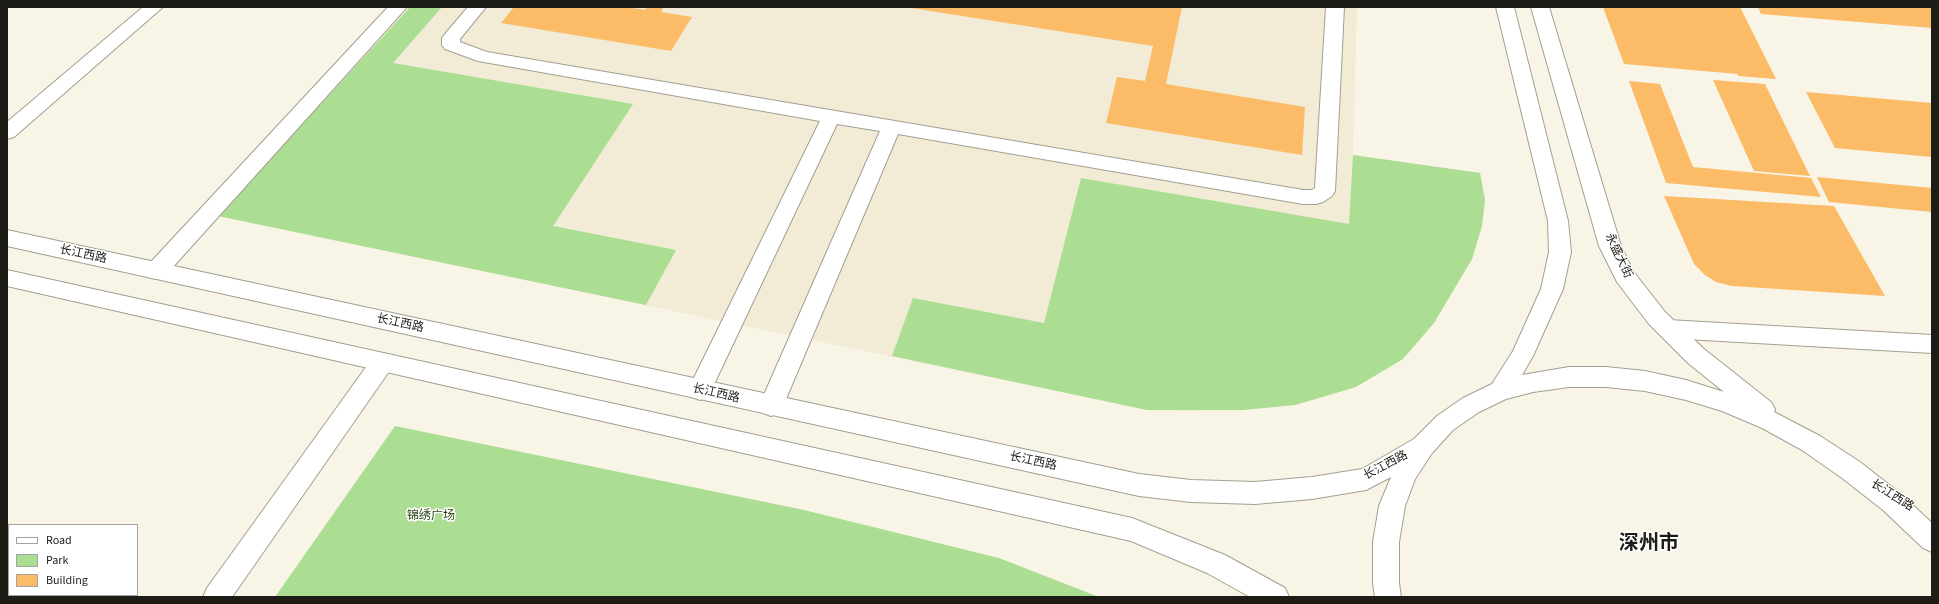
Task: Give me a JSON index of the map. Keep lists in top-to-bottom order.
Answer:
{
  "streets": {
    "main road": ["长江西路", "永盛大街"]
  },
  "districts": ["深州市"],
  "parks": ["锦绣广场"],
  "legend": ["Road", "Park", "Building"]
}
